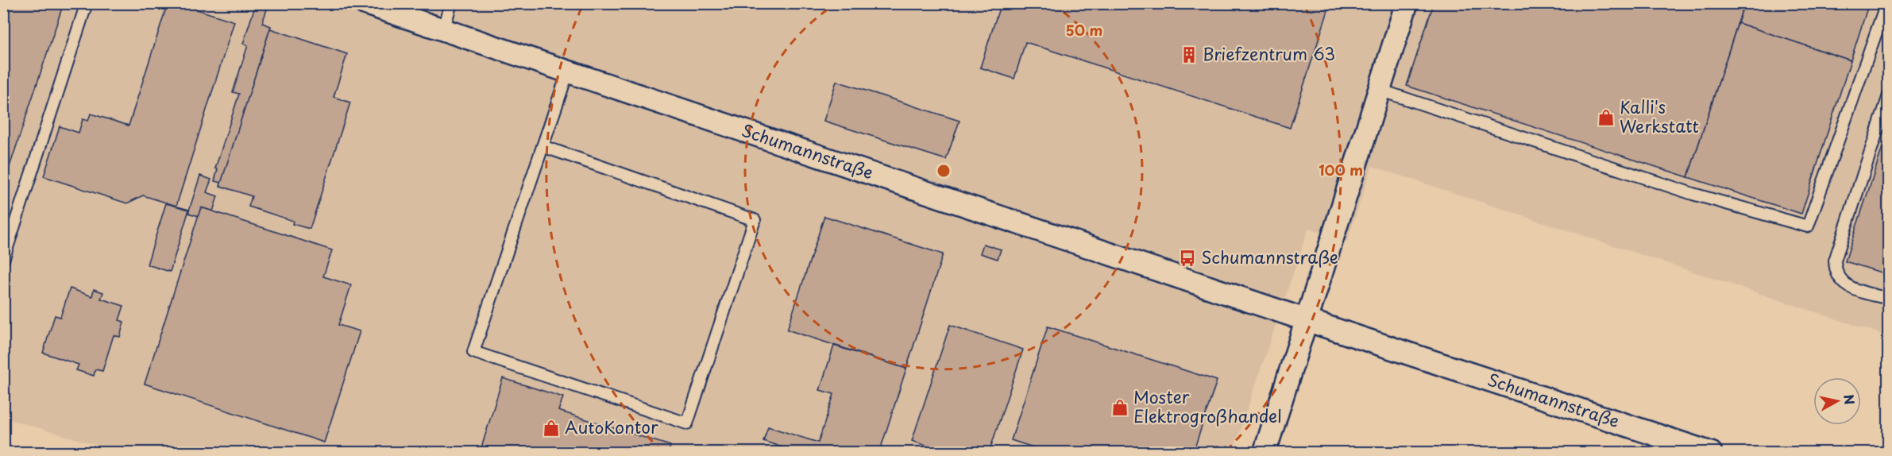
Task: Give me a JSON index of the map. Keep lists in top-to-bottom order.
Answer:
{
  "streets": {
    "street": ["Schumannstraße"]
  },
  "places": {
    "building": ["Briefzentrum 63"],
    "shop": ["Kalli's Werkstatt", "Moster Elektrogroßhandel", "AutoKontor"],
    "bus stop": ["Schumannstraße"]
  },
  "north": "right",
  "rings": ["50 m", "100 m"]
}
